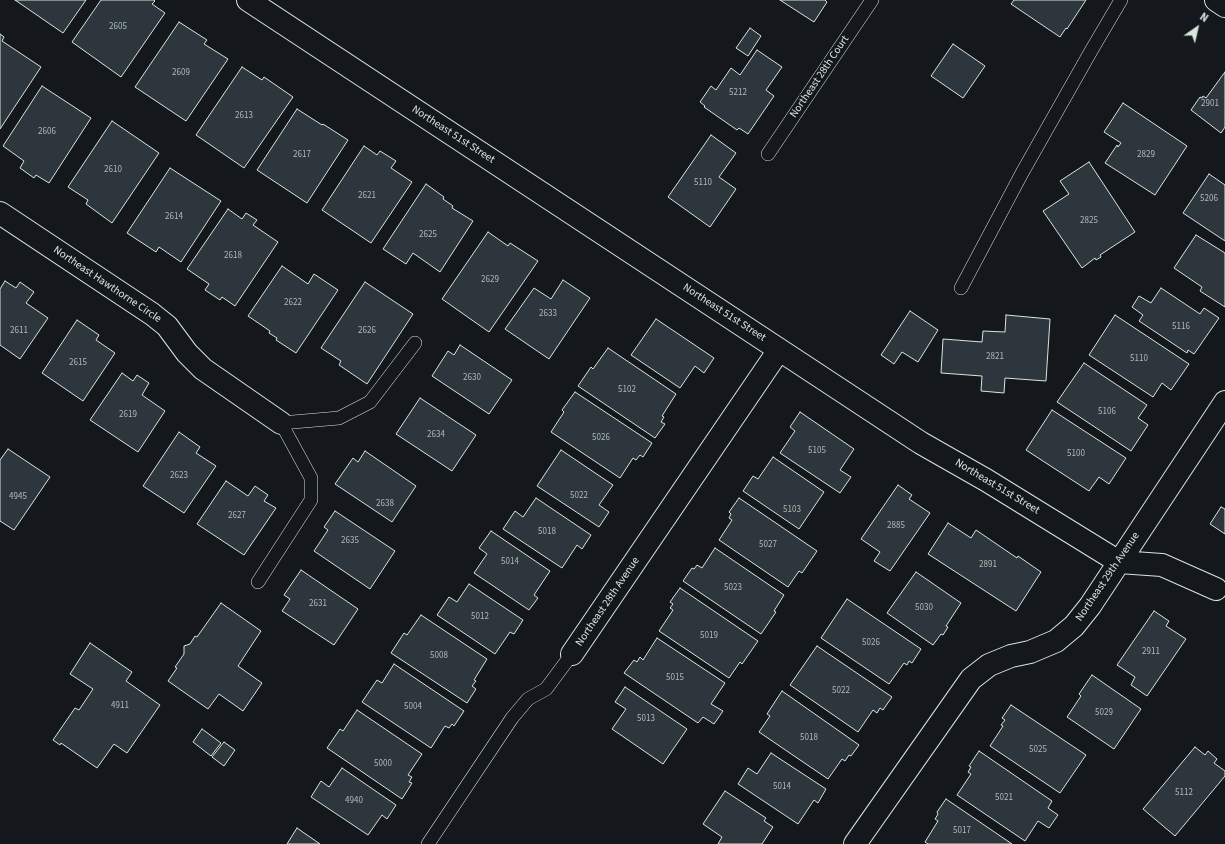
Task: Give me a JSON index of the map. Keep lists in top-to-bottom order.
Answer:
{
  "streets": {
    "street": [
      "Northeast 51st Street",
      "Northeast Hawthorne Circle",
      "Northeast 29th Avenue",
      "Northeast 28th Avenue"
    ],
    "lane": ["Northeast 28th Court"]
  },
  "crossings": [
    ["Northeast 51st Street", "Northeast 29th Avenue"],
    ["Northeast 51st Street", "Northeast 28th Avenue"]
  ],
  "house_numbers": [
    "2605",
    "2609",
    "5212",
    "2901",
    "2613",
    "2606",
    "2617",
    "2829",
    "2610",
    "5110",
    "2621",
    "5206",
    "2614",
    "2825",
    "2625",
    "2618",
    "2629",
    "2622",
    "2633",
    "5116",
    "2611",
    "2626",
    "2821",
    "5110",
    "2615",
    "2630",
    "5102",
    "5106",
    "2619",
    "2634",
    "5026",
    "5105",
    "5100",
    "2623",
    "5022",
    "4945",
    "2638",
    "5103",
    "2627",
    "2885",
    "5018",
    "2635",
    "5027",
    "5014",
    "2891",
    "5023",
    "2631",
    "5030",
    "5012",
    "5019",
    "5026",
    "2911",
    "5008",
    "5015",
    "5022",
    "4911",
    "5004",
    "5029",
    "5013",
    "5018",
    "5025",
    "5000",
    "5014",
    "5112",
    "5021",
    "4940",
    "5017"
  ],
  "north": "top right"
}
